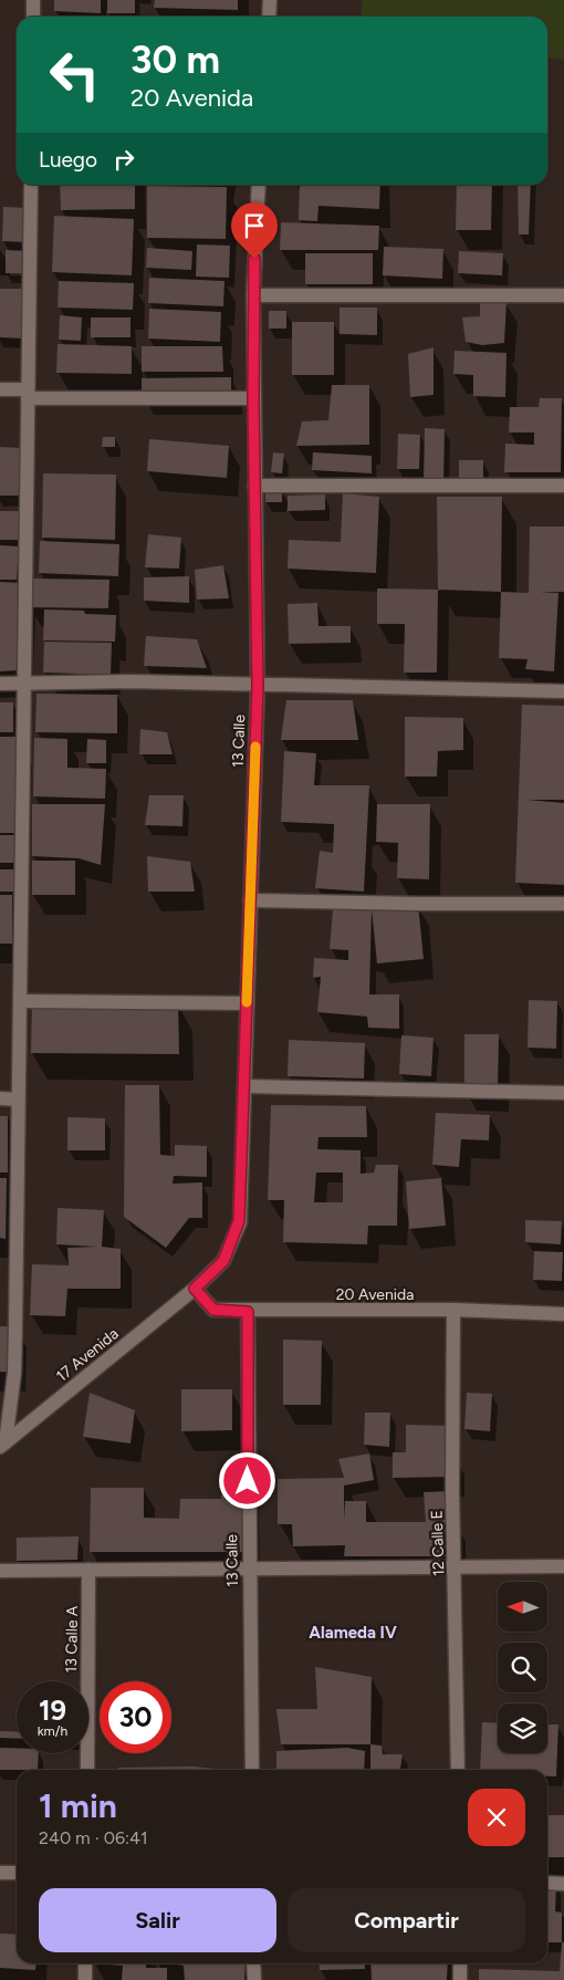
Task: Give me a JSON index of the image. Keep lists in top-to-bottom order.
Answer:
{
  "streets": {
    "street": [
      "13 Calle",
      "20 Avenida",
      "17 Avenida",
      "12 Calle E",
      "13 Calle A"
    ]
  },
  "crossings": [
    ["13 Calle", "20 Avenida"],
    ["13 Calle", "17 Avenida"],
    ["20 Avenida", "17 Avenida"],
    ["20 Avenida", "12 Calle E"]
  ],
  "districts": ["Alameda IV"],
  "north": "left",
  "page": {
    "turn": ["30 m", "20 Avenida"],
    "then": "Luego",
    "speed": "19 km/h",
    "limit": "30",
    "heading": ["1 min", "240 m · 06:41"],
    "buttons": ["Salir", "Compartir"]
  }
}
